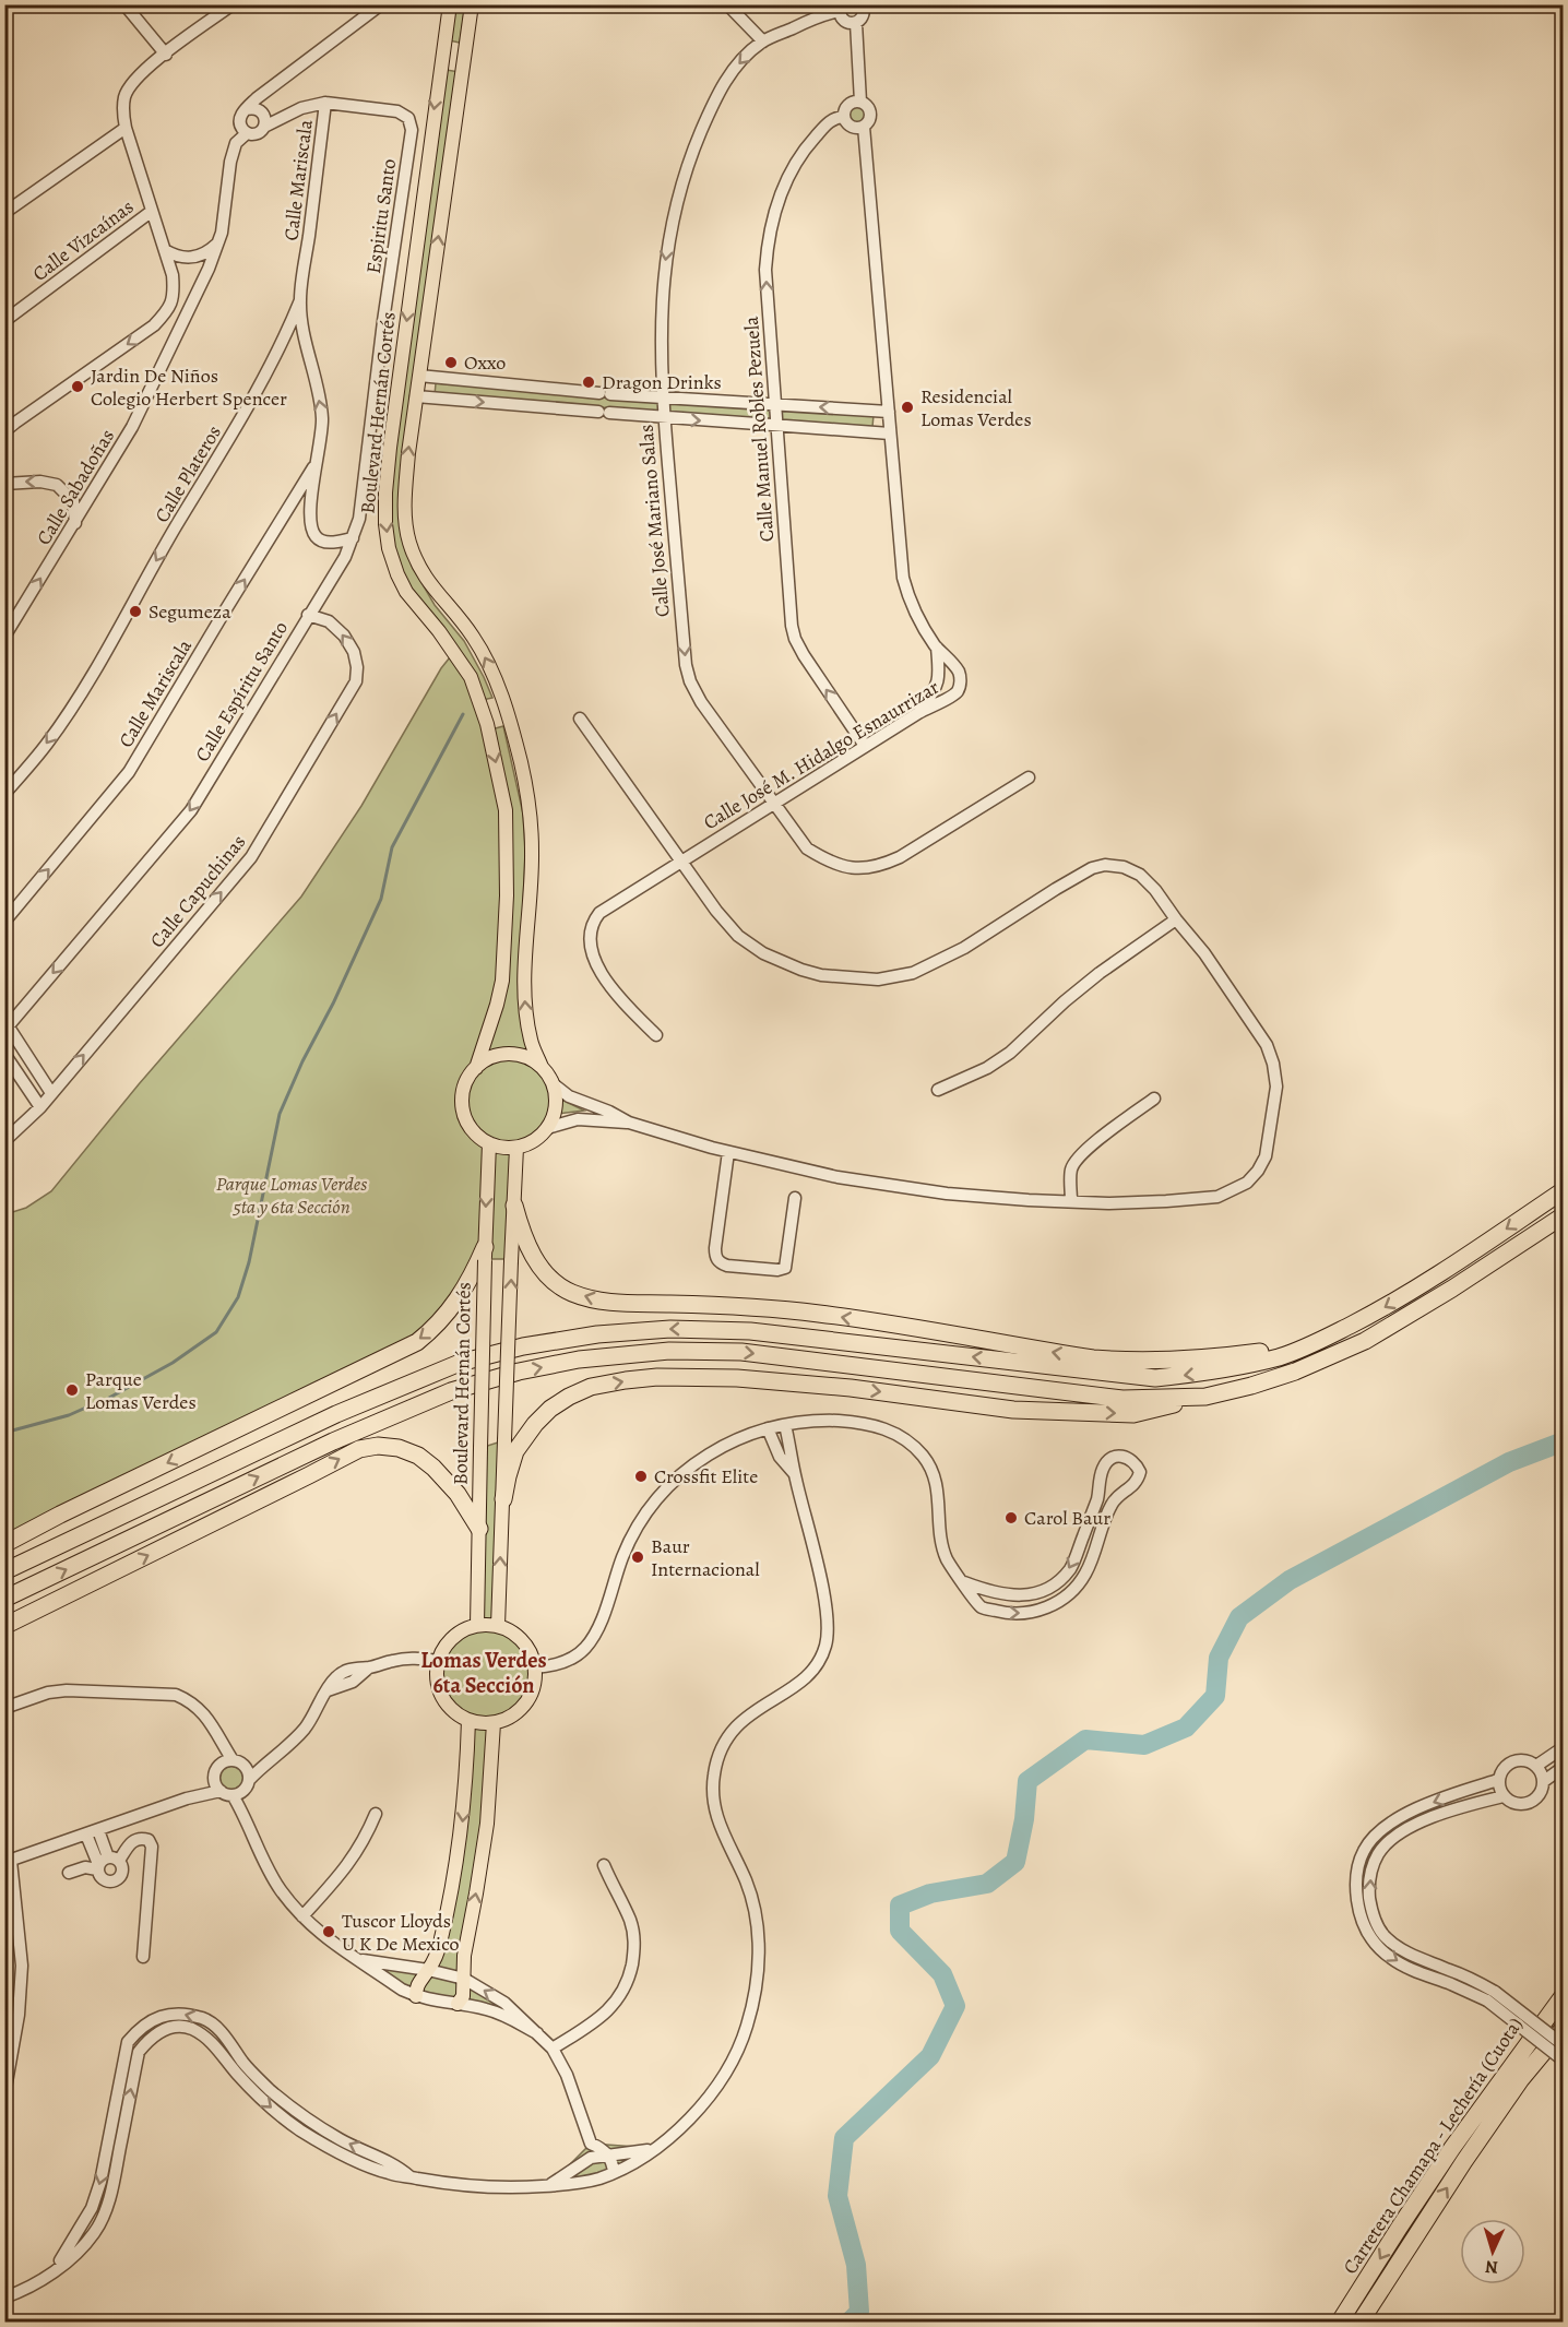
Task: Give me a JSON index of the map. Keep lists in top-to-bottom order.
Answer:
{
  "streets": {
    "highway": ["Carretera Chamapa - Lechería (Cuota)"],
    "main road": ["Boulevard Hernán Cortés"],
    "street": [
      "Calle Mariscala",
      "Espiritu Santo",
      "Calle Vizcaínas",
      "Calle Manuel Robles Pezuela",
      "Calle Plateros",
      "Calle Sabadoñas",
      "Calle José Mariano Salas",
      "Calle Espíritu Santo",
      "Calle José M. Hidalgo Esnaurrizar",
      "Calle Capuchinas"
    ]
  },
  "crossings": [
    ["Calle Mariscala", "Espiritu Santo"],
    ["Calle Mariscala", "Calle Plateros"],
    ["Espiritu Santo", "Calle Espíritu Santo"],
    ["Calle Manuel Robles Pezuela", "Calle José M. Hidalgo Esnaurrizar"],
    ["Calle José Mariano Salas", "Calle José M. Hidalgo Esnaurrizar"],
    ["Calle Espíritu Santo", "Calle Capuchinas"]
  ],
  "one_way": [
    "Calle Mariscala",
    "Calle Manuel Robles Pezuela",
    "Calle Plateros",
    "Calle José Mariano Salas",
    "Calle Espíritu Santo",
    "Calle Capuchinas"
  ],
  "districts": ["Lomas Verdes 6ta Sección"],
  "parks": ["Parque Lomas Verdes 5ta y 6ta Sección"],
  "places": [
    "Oxxo",
    "Dragon Drinks",
    "Jardin De Niños Colegio Herbert Spencer",
    "Residencial Lomas Verdes",
    "Segumeza",
    "Parque Lomas Verdes",
    "Crossfit Elite",
    "Carol Baur",
    "Baur Internacional",
    "Tuscor Lloyds U K De Mexico"
  ],
  "north": "bottom"
}
